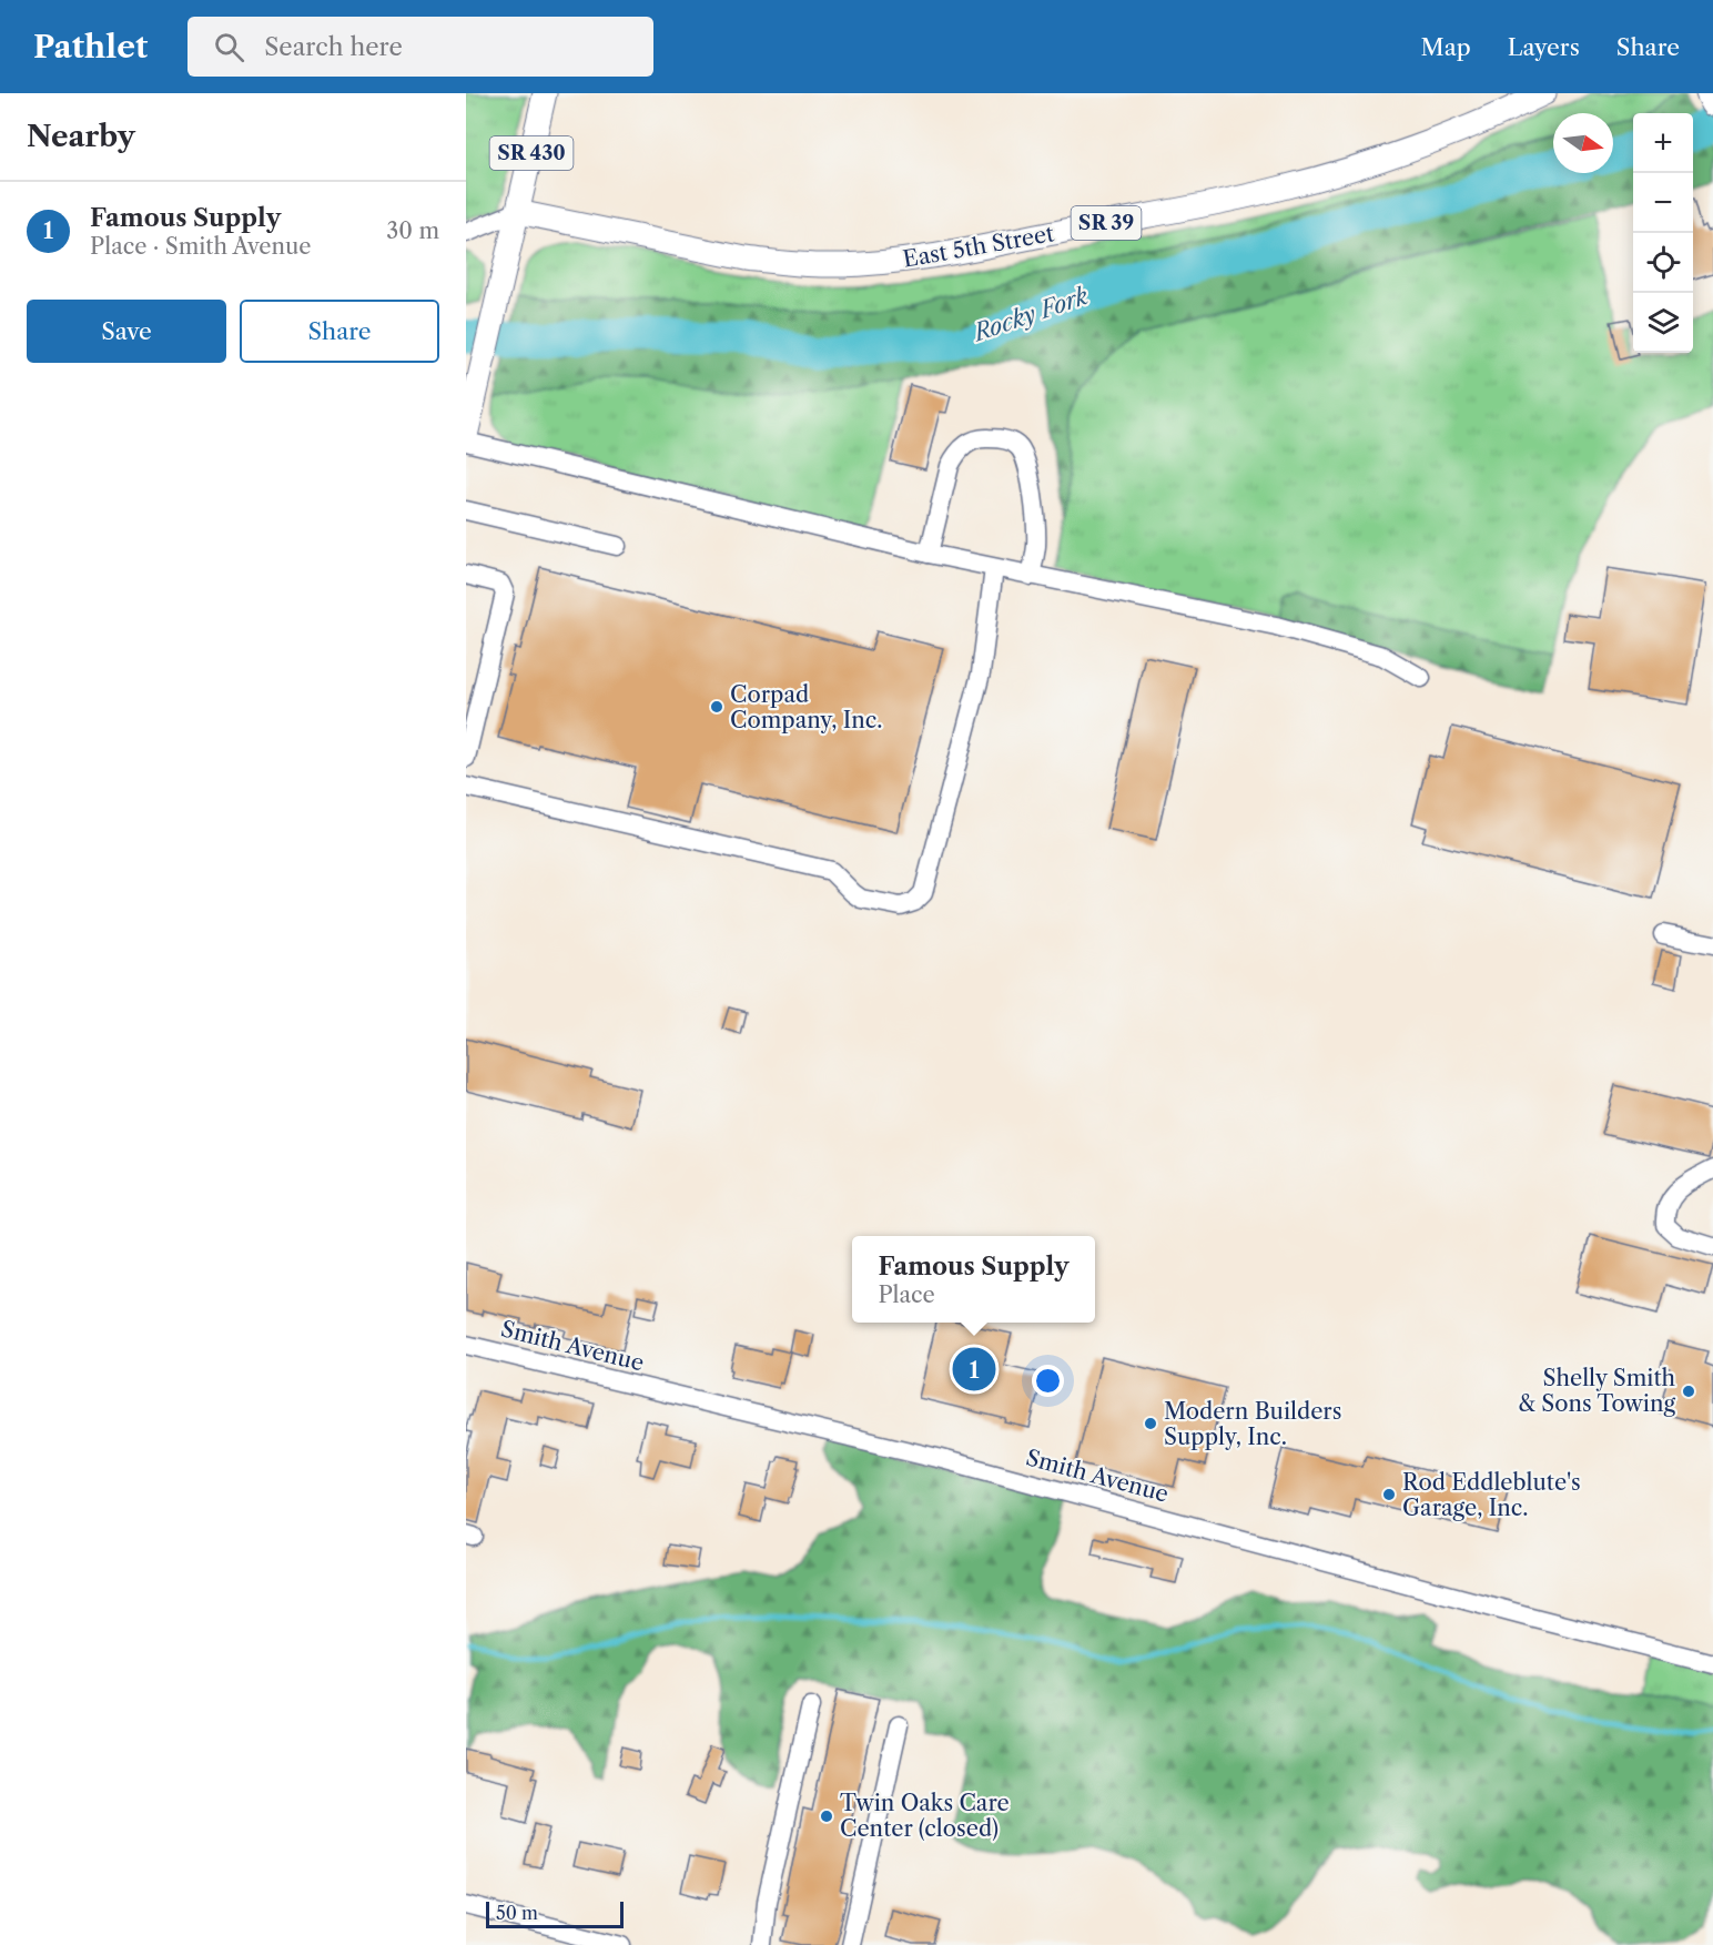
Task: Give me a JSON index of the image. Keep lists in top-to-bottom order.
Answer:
{
  "streets": {
    "main road": ["SR 430", "SR 39", "East 5th Street"],
    "street": ["Smith Avenue"]
  },
  "crossings": [
    ["SR 430", "East 5th Street"]
  ],
  "water": ["Rocky Fork"],
  "places": [
    "Corpad Company, Inc.",
    "Shelly Smith & Sons Towing",
    "Modern Builders Supply, Inc.",
    "Rod Eddleblute's Garage, Inc.",
    "Twin Oaks Care Center (closed)"
  ],
  "scale_bar": "50 m",
  "north": "right",
  "page": {
    "header": "Pathlet",
    "search": "Search here",
    "nav": ["Map", "Layers", "Share"],
    "heading": "Nearby",
    "map_buttons": ["+", "−"],
    "list": [
      {
        "mark": "1",
        "name": "Famous Supply",
        "note": "Place · Smith Avenue",
        "value": "30 m"
      }
    ],
    "buttons": ["Save", "Share"],
    "popup": ["Famous Supply", "Place"],
    "pins": "1",
    "scale": "50 m"
  }
}
